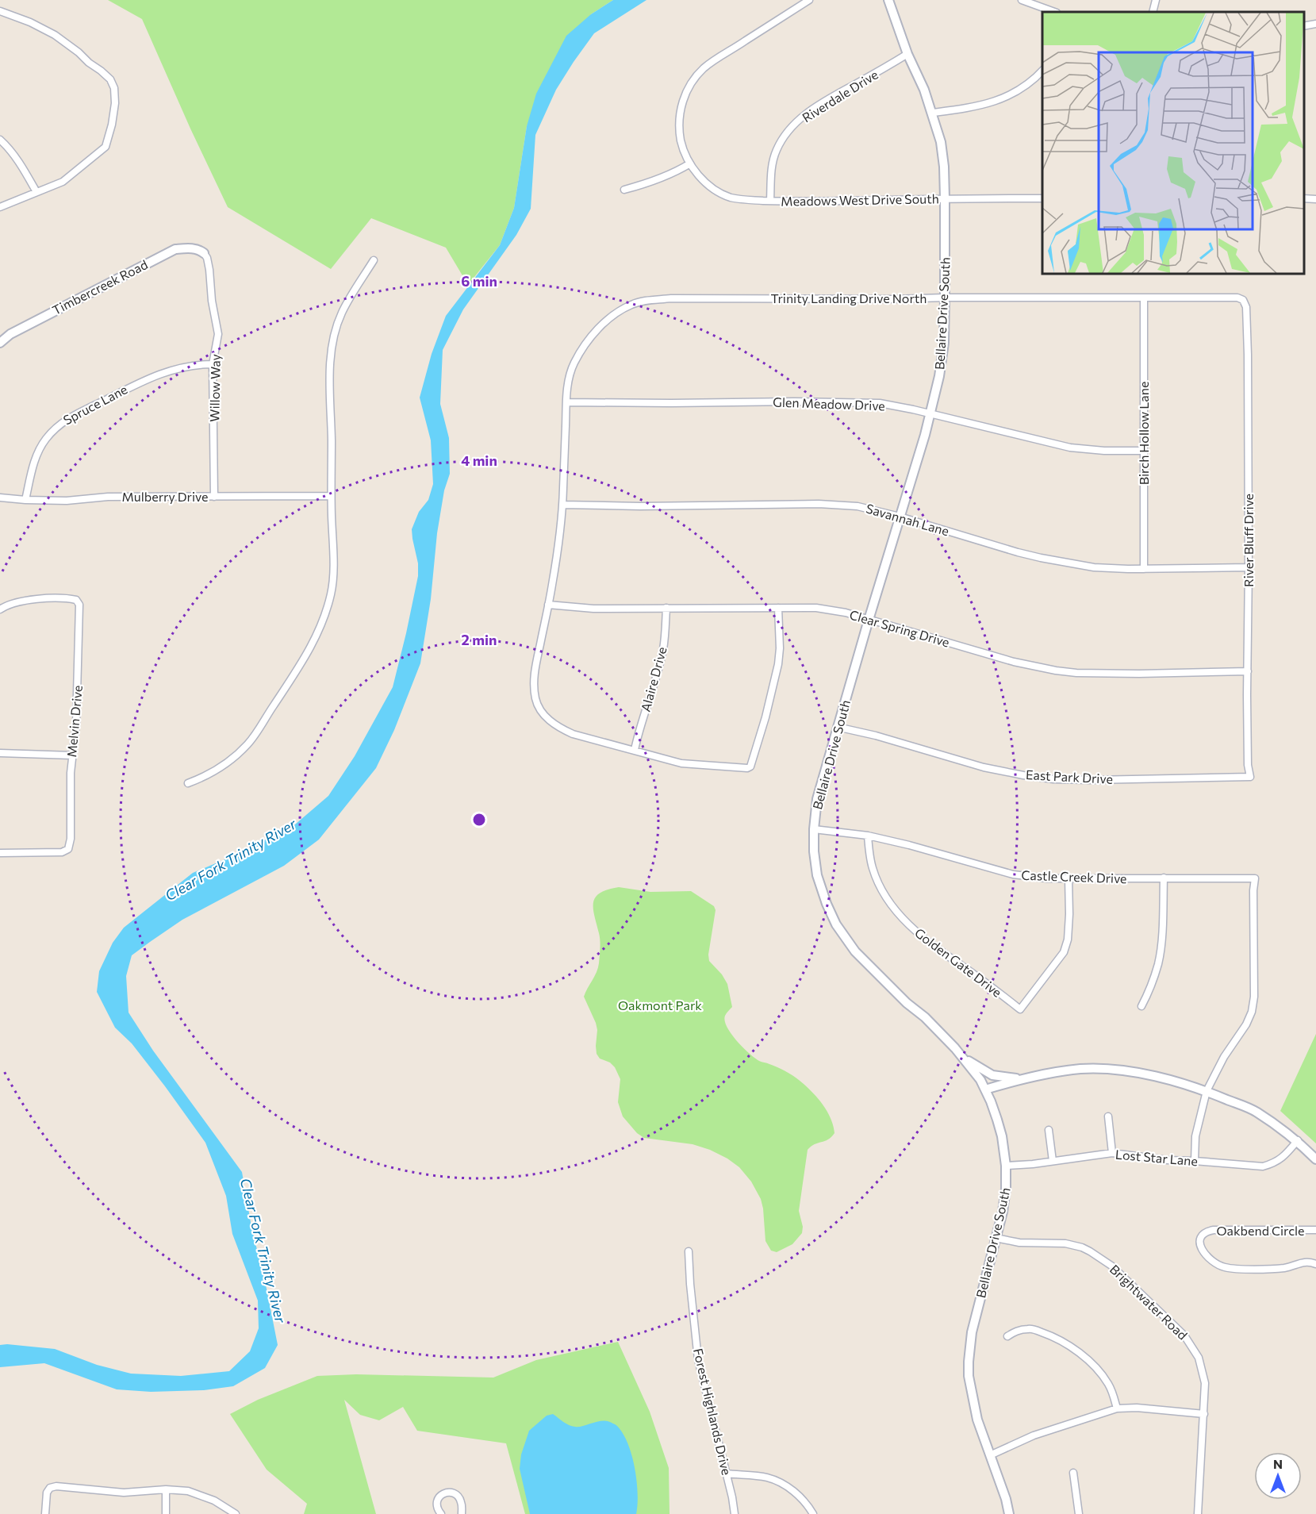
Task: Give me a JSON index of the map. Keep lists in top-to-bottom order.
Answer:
{
  "streets": {
    "street": [
      "Riverdale Drive",
      "Meadows West Drive South",
      "Timbercreek Road",
      "Trinity Landing Drive North",
      "Bellaire Drive South",
      "Willow Way",
      "Glen Meadow Drive",
      "Spruce Lane",
      "Birch Hollow Lane",
      "Mulberry Drive",
      "Savannah Lane",
      "River Bluff Drive",
      "Clear Spring Drive",
      "Alaire Drive",
      "Melvin Drive",
      "East Park Drive",
      "Castle Creek Drive",
      "Golden Gate Drive",
      "Lost Star Lane",
      "Oakbend Circle",
      "Brightwater Road",
      "Forest Highlands Drive"
    ]
  },
  "crossings": [
    ["Riverdale Drive", "Meadows West Drive South"],
    ["Riverdale Drive", "Bellaire Drive South"],
    ["Meadows West Drive South", "Bellaire Drive South"],
    ["Timbercreek Road", "Willow Way"],
    ["Trinity Landing Drive North", "Bellaire Drive South"],
    ["Trinity Landing Drive North", "Glen Meadow Drive"],
    ["Trinity Landing Drive North", "Birch Hollow Lane"],
    ["Trinity Landing Drive North", "Savannah Lane"],
    ["Trinity Landing Drive North", "River Bluff Drive"],
    ["Trinity Landing Drive North", "Clear Spring Drive"],
    ["Trinity Landing Drive North", "Alaire Drive"],
    ["Bellaire Drive South", "Glen Meadow Drive"],
    ["Bellaire Drive South", "Savannah Lane"],
    ["Bellaire Drive South", "Clear Spring Drive"],
    ["Bellaire Drive South", "East Park Drive"],
    ["Bellaire Drive South", "Castle Creek Drive"],
    ["Bellaire Drive South", "Lost Star Lane"],
    ["Bellaire Drive South", "Brightwater Road"],
    ["Willow Way", "Spruce Lane"],
    ["Willow Way", "Mulberry Drive"],
    ["Glen Meadow Drive", "Birch Hollow Lane"],
    ["Spruce Lane", "Mulberry Drive"],
    ["Birch Hollow Lane", "Savannah Lane"],
    ["Savannah Lane", "River Bluff Drive"],
    ["River Bluff Drive", "Clear Spring Drive"],
    ["River Bluff Drive", "East Park Drive"],
    ["Clear Spring Drive", "Alaire Drive"],
    ["Castle Creek Drive", "Golden Gate Drive"]
  ],
  "water": ["Clear Fork Trinity River"],
  "parks": ["Oakmont Park"],
  "north": "top",
  "rings": ["6 min", "4 min", "2 min"]
}
